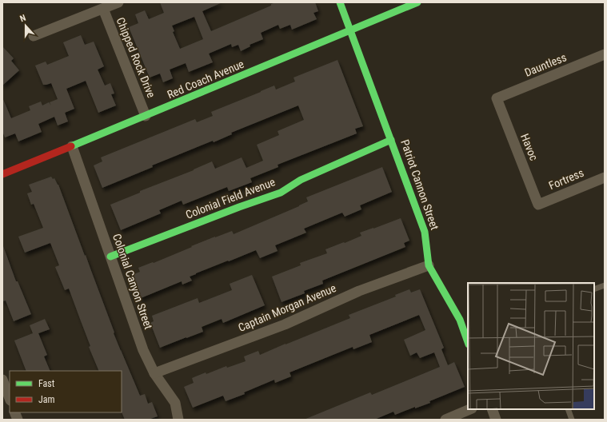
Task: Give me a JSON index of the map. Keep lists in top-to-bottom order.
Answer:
{
  "streets": {
    "street": [
      "Chipped Rock Drive",
      "Dauntless",
      "Red Coach Avenue",
      "Havoc",
      "Fortress",
      "Patriot Cannon Street",
      "Colonial Field Avenue",
      "Colonial Canyon Street",
      "Captain Morgan Avenue"
    ]
  },
  "crossings": [
    ["Chipped Rock Drive", "Red Coach Avenue"],
    ["Dauntless", "Havoc"],
    ["Red Coach Avenue", "Patriot Cannon Street"],
    ["Red Coach Avenue", "Colonial Canyon Street"],
    ["Havoc", "Fortress"],
    ["Patriot Cannon Street", "Colonial Field Avenue"],
    ["Patriot Cannon Street", "Captain Morgan Avenue"],
    ["Colonial Field Avenue", "Colonial Canyon Street"],
    ["Colonial Canyon Street", "Captain Morgan Avenue"]
  ],
  "legend": ["Fast", "Jam"],
  "north": "top"
}
